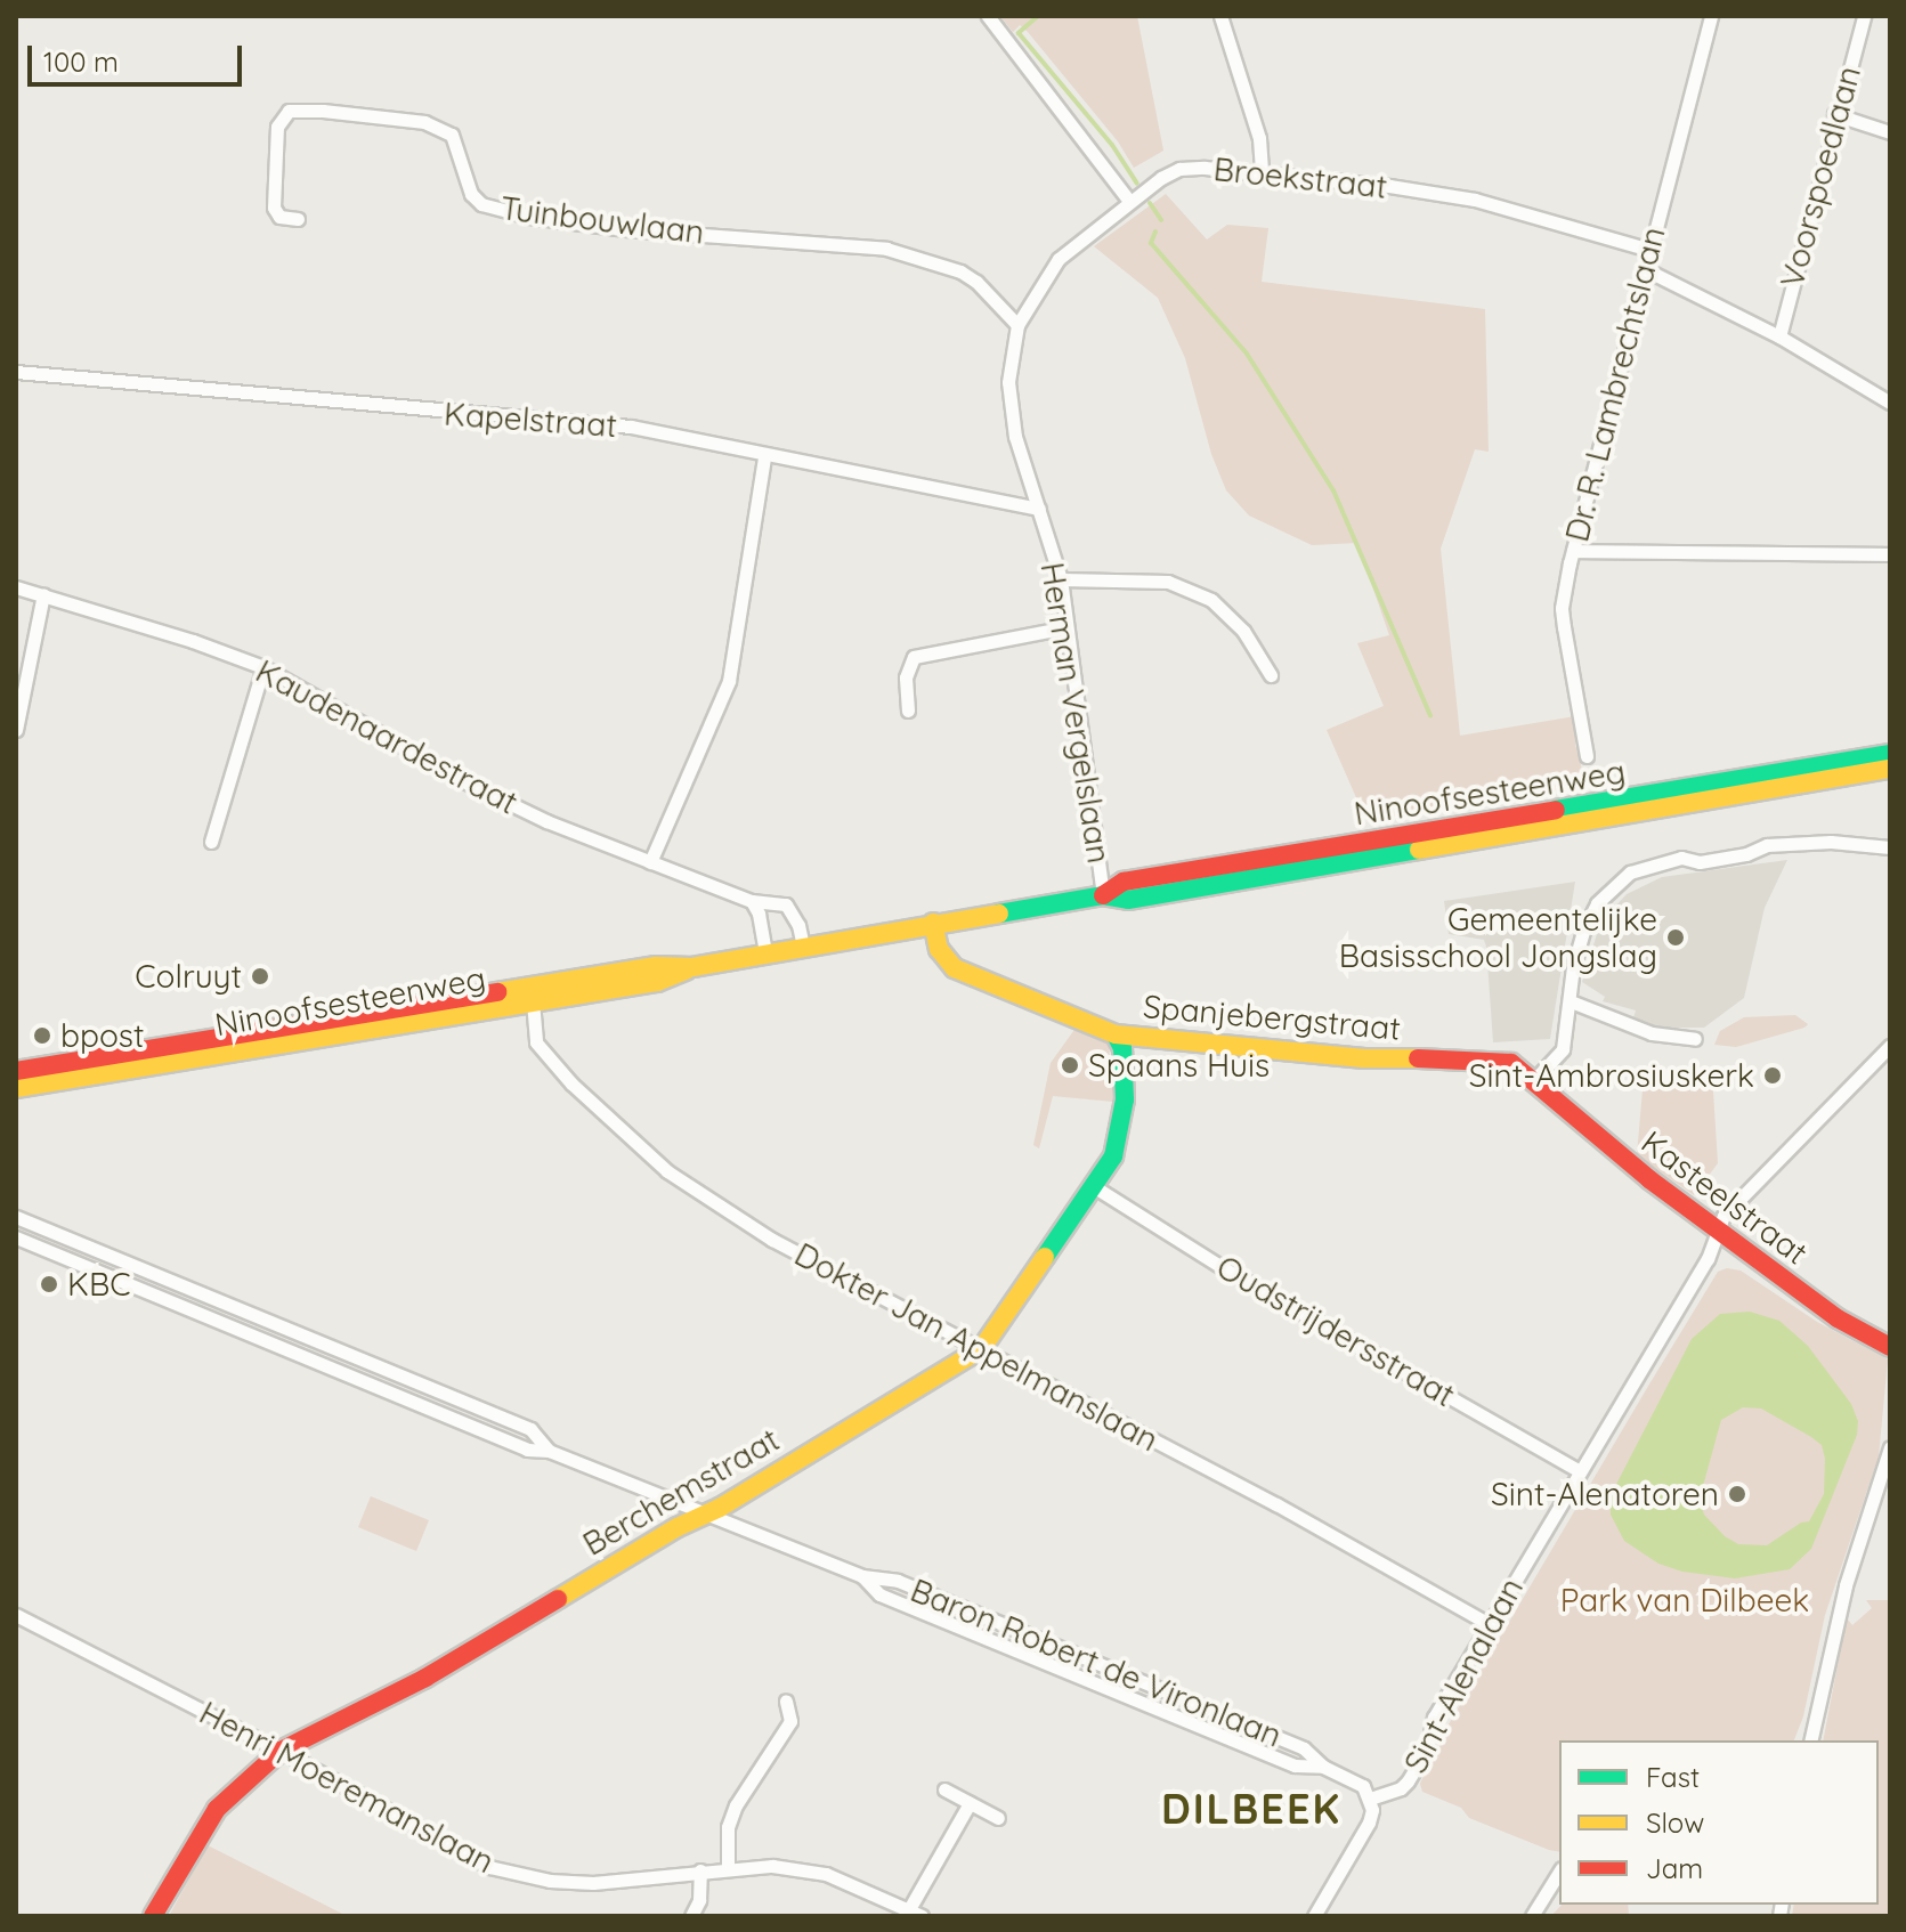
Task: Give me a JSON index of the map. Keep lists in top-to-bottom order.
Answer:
{
  "streets": {
    "main road": [
      "Ninoofsesteenweg",
      "Spanjebergstraat",
      "Kasteelstraat",
      "Berchemstraat"
    ],
    "street": [
      "Voorspoedlaan",
      "Broekstraat",
      "Tuinbouwlaan",
      "Dr. R. Lambrechtslaan",
      "Kapelstraat",
      "Herman Vergelslaan",
      "Kaudenaardestraat",
      "Oudstrijdersstraat",
      "Dokter Jan Appelmanslaan",
      "Baron Robert de Vironlaan",
      "Sint-Alenalaan",
      "Henri Moeremanslaan"
    ]
  },
  "crossings": [
    ["Broekstraat", "Dr. R. Lambrechtslaan"],
    ["Broekstraat", "Herman Vergelslaan"],
    ["Tuinbouwlaan", "Herman Vergelslaan"],
    ["Kapelstraat", "Herman Vergelslaan"],
    ["Herman Vergelslaan", "Ninoofsesteenweg"],
    ["Kaudenaardestraat", "Ninoofsesteenweg"],
    ["Ninoofsesteenweg", "Spanjebergstraat"],
    ["Ninoofsesteenweg", "Dokter Jan Appelmanslaan"],
    ["Spanjebergstraat", "Kasteelstraat"],
    ["Spanjebergstraat", "Berchemstraat"],
    ["Kasteelstraat", "Sint-Alenalaan"],
    ["Oudstrijdersstraat", "Berchemstraat"],
    ["Oudstrijdersstraat", "Sint-Alenalaan"],
    ["Dokter Jan Appelmanslaan", "Berchemstraat"],
    ["Dokter Jan Appelmanslaan", "Sint-Alenalaan"],
    ["Berchemstraat", "Baron Robert de Vironlaan"],
    ["Berchemstraat", "Henri Moeremanslaan"],
    ["Baron Robert de Vironlaan", "Sint-Alenalaan"]
  ],
  "districts": ["DILBEEK"],
  "parks": ["Park van Dilbeek"],
  "places": [
    "Gemeentelijke Basisschool Jongslag",
    "Colruyt",
    "bpost",
    "Spaans Huis",
    "Sint-Ambrosiuskerk",
    "KBC",
    "Sint-Alenatoren"
  ],
  "legend": ["Fast", "Slow", "Jam"],
  "scale_bar": "100 m"
}
